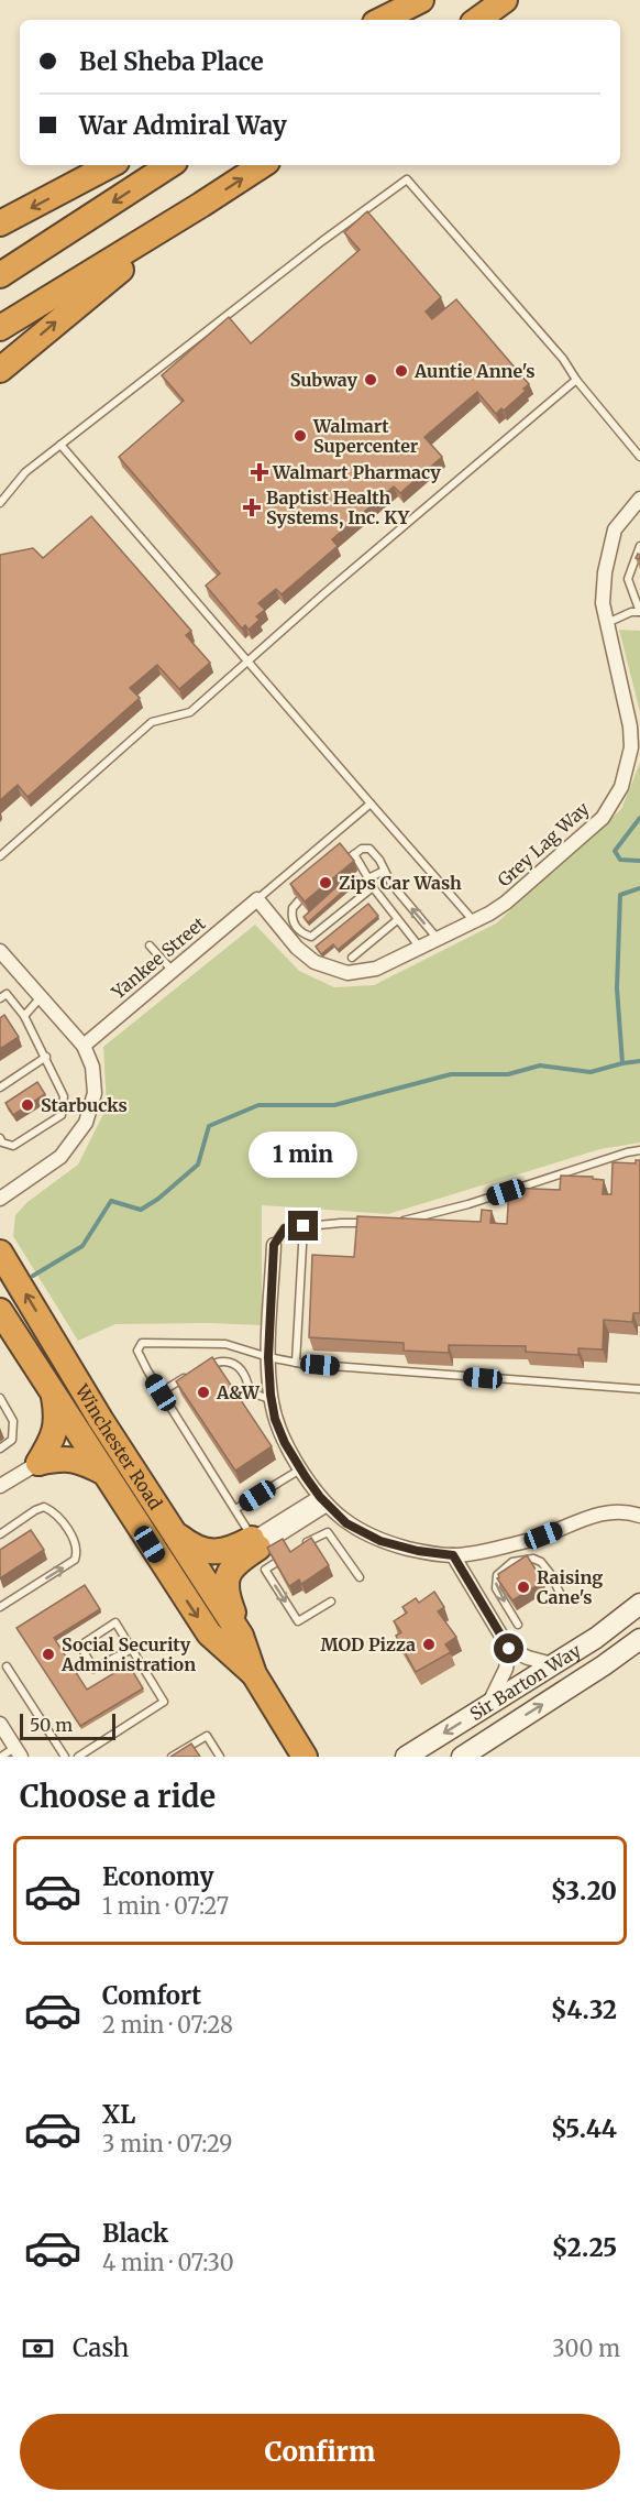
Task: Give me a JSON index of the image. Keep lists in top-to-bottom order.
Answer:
{
  "streets": {
    "highway": ["Winchester Road"],
    "main road": ["Sir Barton Way"],
    "street": ["Grey Lag Way", "Yankee Street"]
  },
  "crossings": [
    ["Grey Lag Way", "Yankee Street"]
  ],
  "places": {
    "other": [
      "Auntie Anne's",
      "Subway",
      "Walmart Supercenter",
      "Zips Car Wash",
      "Starbucks",
      "A&W",
      "Raising Cane's",
      "MOD Pizza",
      "Social Security Administration"
    ],
    "health": ["Walmart Pharmacy", "Baptist Health Systems, Inc. KY"]
  },
  "scale_bar": "50 m",
  "page": {
    "banner": ["Bel Sheba Place", "War Admiral Way"],
    "bubble": "1 min",
    "scale": "50 m",
    "heading": "Choose a ride",
    "list": [
      {
        "name": "Economy",
        "note": "1 min · 07:27",
        "value": "$3.20"
      },
      {
        "name": "Comfort",
        "note": "2 min · 07:28",
        "value": "$4.32"
      },
      {
        "name": "XL",
        "note": "3 min · 07:29",
        "value": "$5.44"
      },
      {
        "name": "Black",
        "note": "4 min · 07:30",
        "value": "$2.25"
      }
    ],
    "pay": ["Cash", "300 m"],
    "buttons": "Confirm"
  }
}
